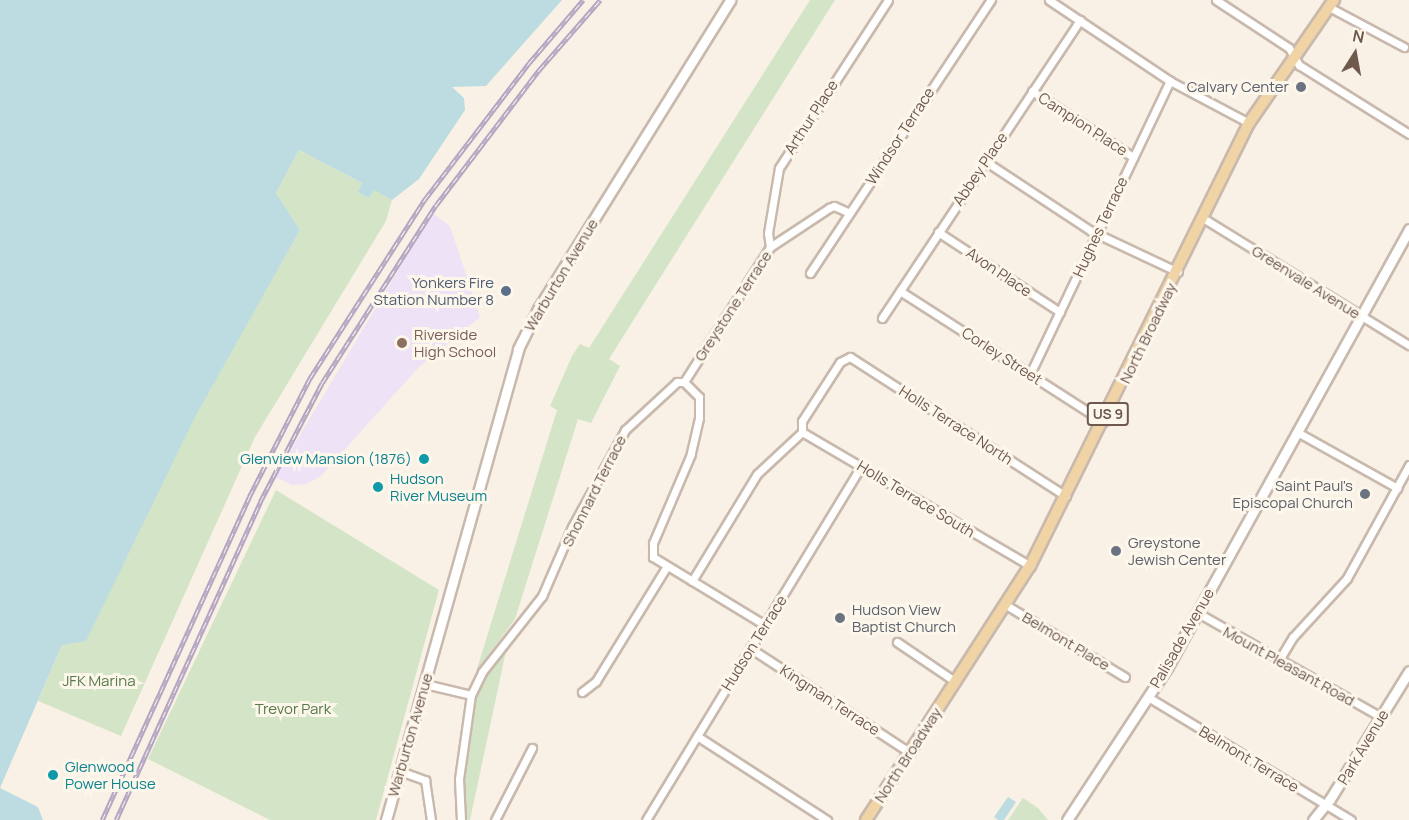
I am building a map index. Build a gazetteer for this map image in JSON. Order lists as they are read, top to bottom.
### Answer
{
  "streets": {
    "main road": ["North Broadway", "US 9"],
    "street": [
      "Arthur Place",
      "Campion Place",
      "Windsor Terrace",
      "Abbey Place",
      "Hughes Terrace",
      "Avon Place",
      "Warburton Avenue",
      "Greenvale Avenue",
      "Greystone Terrace",
      "Corley Street",
      "Holls Terrace North",
      "Shonnard Terrace",
      "Holls Terrace South",
      "Palisade Avenue",
      "Belmont Place",
      "Hudson Terrace",
      "Mount Pleasant Road",
      "Kingman Terrace",
      "Park Avenue",
      "Belmont Terrace"
    ]
  },
  "crossings": [
    ["Arthur Place", "Greystone Terrace"],
    ["Campion Place", "Abbey Place"],
    ["Campion Place", "Hughes Terrace"],
    ["Windsor Terrace", "Greystone Terrace"],
    ["Abbey Place", "Avon Place"],
    ["Abbey Place", "Corley Street"],
    ["Hughes Terrace", "Avon Place"],
    ["Hughes Terrace", "Corley Street"],
    ["Greenvale Avenue", "North Broadway"],
    ["Greenvale Avenue", "Palisade Avenue"],
    ["Greystone Terrace", "Shonnard Terrace"],
    ["North Broadway", "Corley Street"],
    ["North Broadway", "Holls Terrace North"],
    ["North Broadway", "Holls Terrace South"],
    ["North Broadway", "Belmont Place"],
    ["North Broadway", "Kingman Terrace"],
    ["Holls Terrace North", "Holls Terrace South"],
    ["Holls Terrace South", "Hudson Terrace"],
    ["Palisade Avenue", "Mount Pleasant Road"],
    ["Palisade Avenue", "Belmont Terrace"],
    ["Hudson Terrace", "Kingman Terrace"],
    ["Mount Pleasant Road", "Park Avenue"],
    ["Park Avenue", "Belmont Terrace"]
  ],
  "parks": ["JFK Marina", "Trevor Park"],
  "places": [
    "Calvary Center",
    "Yonkers Fire Station Number 8",
    "Riverside High School",
    "Glenview Mansion (1876)",
    "Hudson River Museum",
    "Saint Paul's Episcopal Church",
    "Greystone Jewish Center",
    "Hudson View Baptist Church",
    "Glenwood Power House"
  ],
  "north": "top"
}
